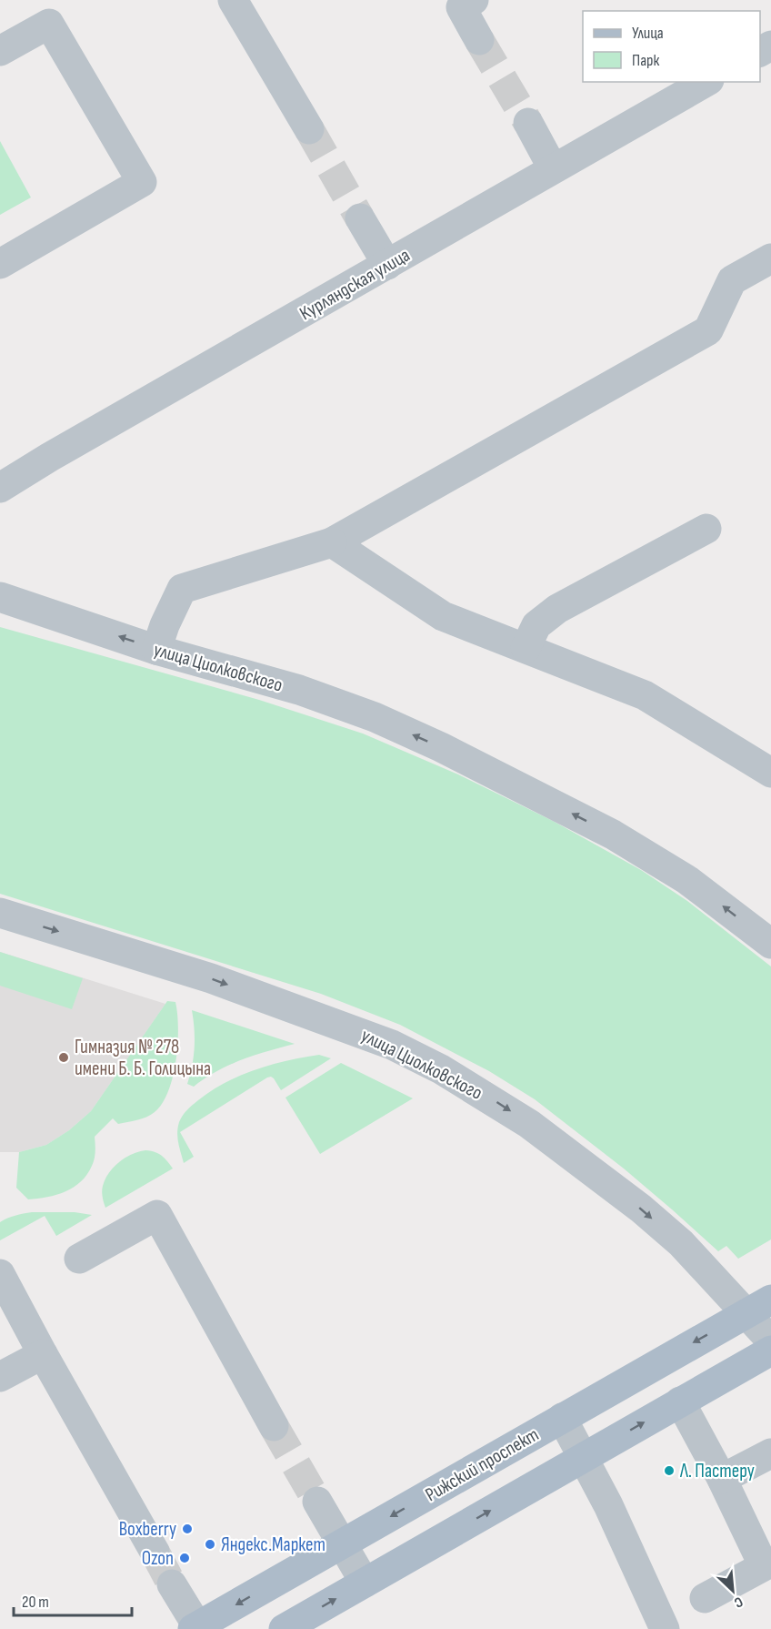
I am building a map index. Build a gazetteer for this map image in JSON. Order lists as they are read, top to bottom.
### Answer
{
  "streets": {
    "main road": ["Рижский проспект"],
    "street": ["Курляндская улица", "улица Циолковского"]
  },
  "crossings": [
    ["улица Циолковского", "Рижский проспект"]
  ],
  "places": [
    "Гимназия № 278 имени Б. Б. Голицына",
    "Л. Пастеру",
    "Boxberry",
    "Яндекс.Маркет",
    "Ozon"
  ],
  "legend": ["Улица", "Парк"],
  "scale_bar": "20 m",
  "north": "bottom right"
}
